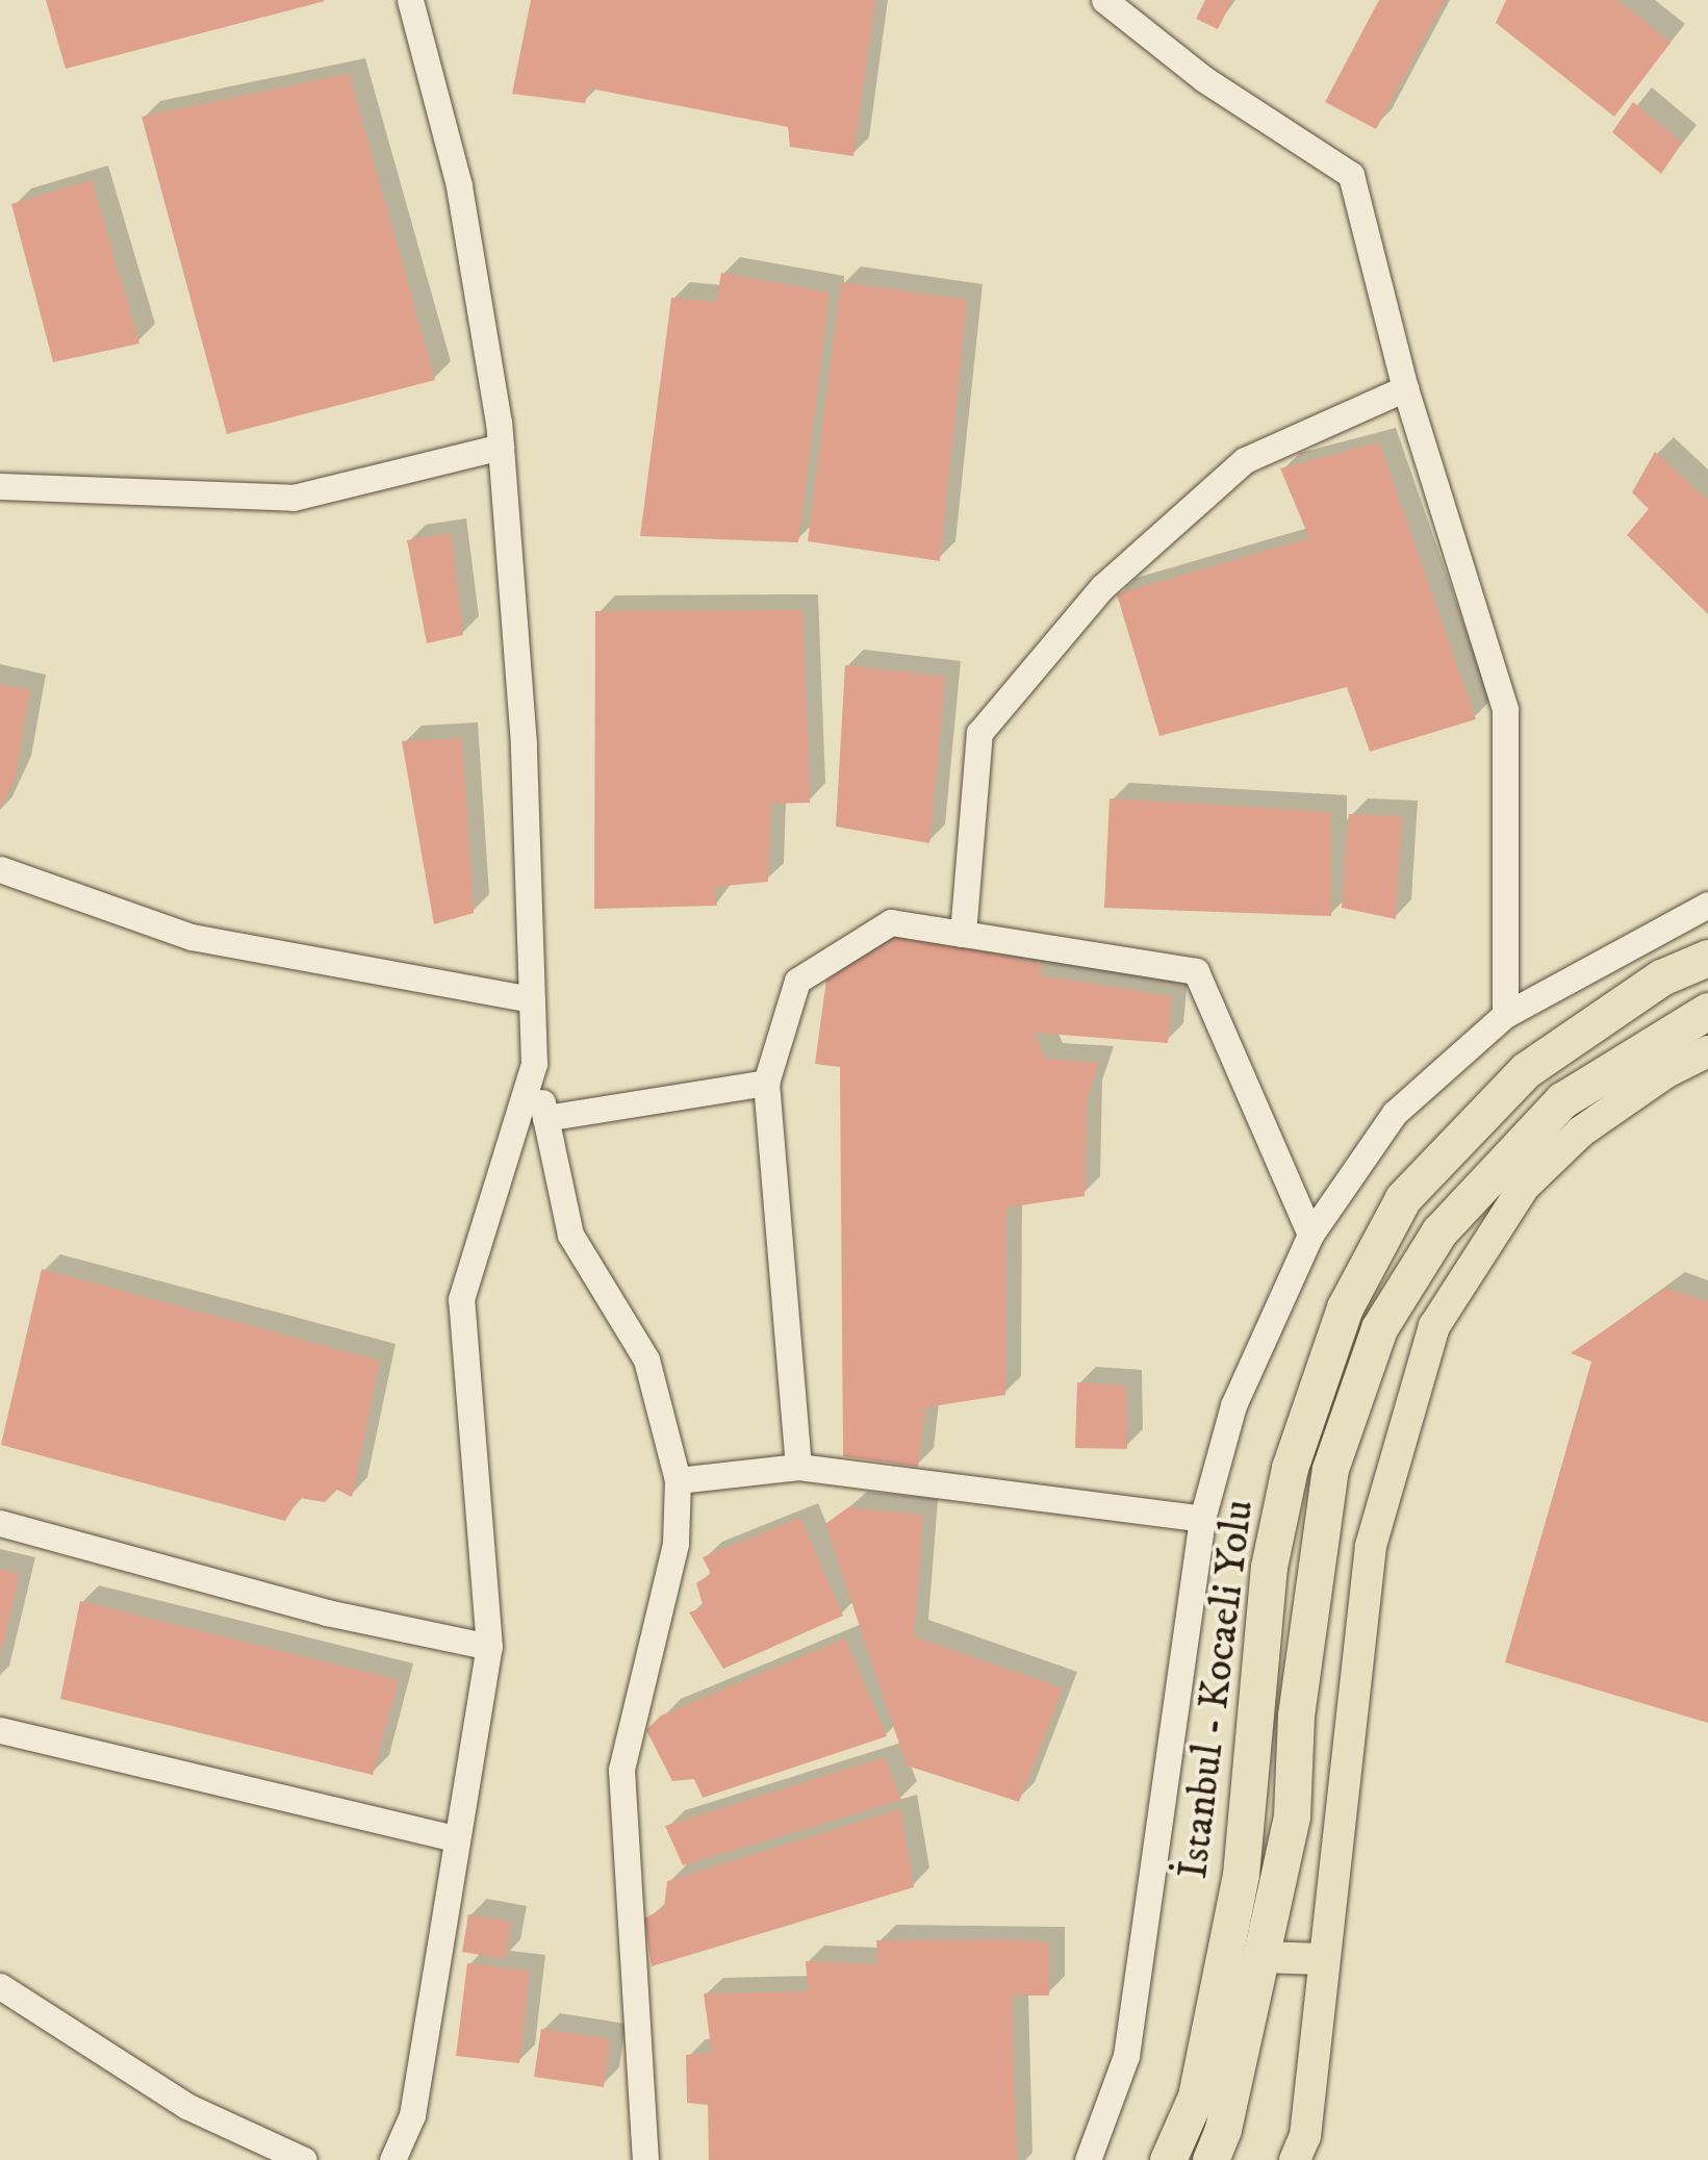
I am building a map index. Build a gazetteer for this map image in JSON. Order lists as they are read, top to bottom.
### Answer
{
  "streets": {
    "highway": ["İstanbul - Kocaeli Yolu"]
  }
}
